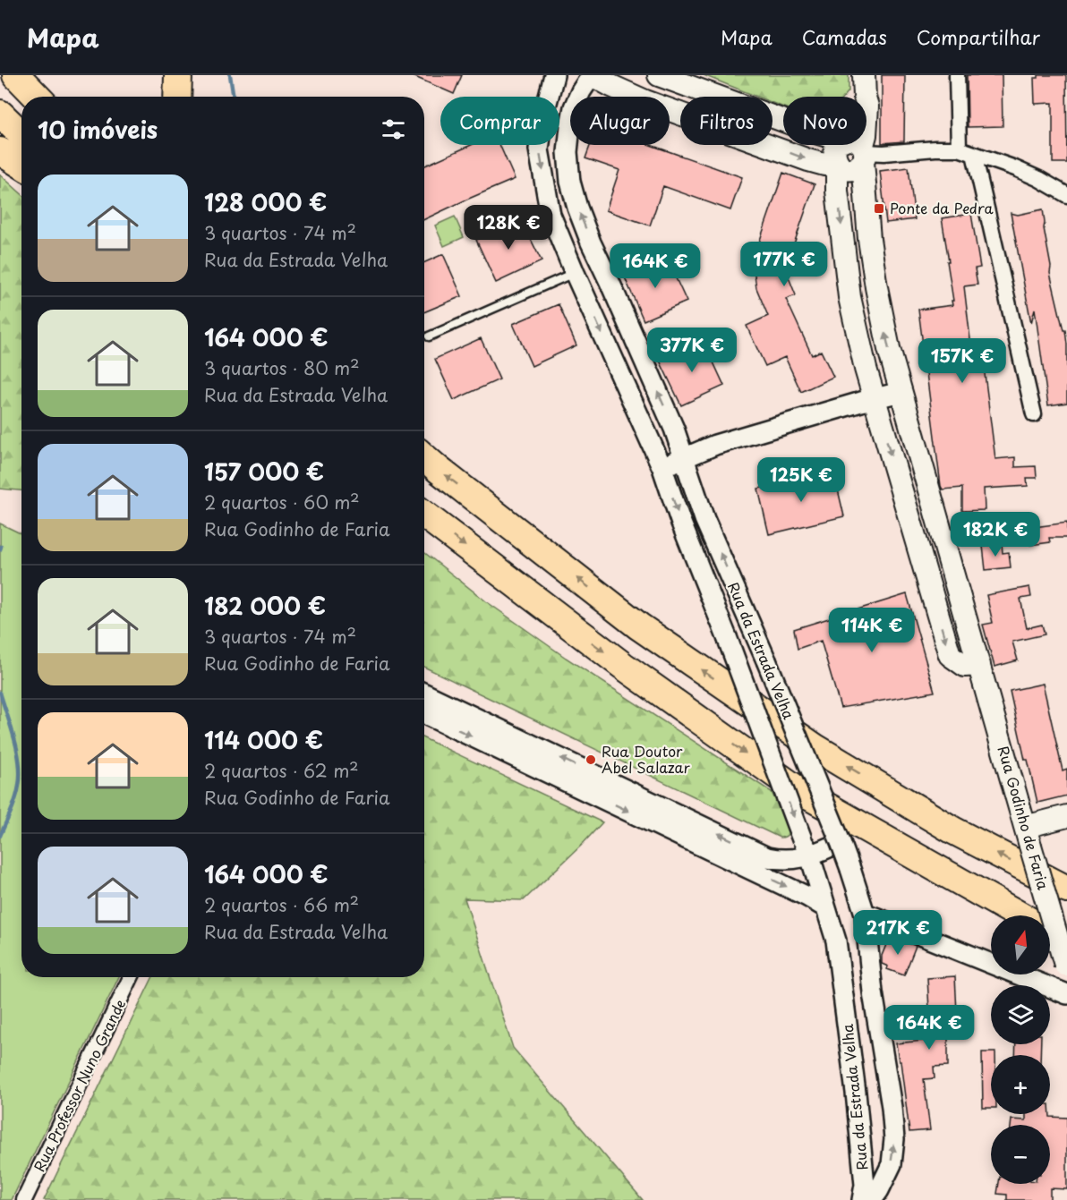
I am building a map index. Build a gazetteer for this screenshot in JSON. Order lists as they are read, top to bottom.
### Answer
{
  "streets": {
    "main road": ["Rua Godinho de Faria"],
    "street": ["Rua da Estrada Velha", "Rua Professor Nuno Grande"]
  },
  "places": {
    "transit": ["Ponte da Pedra"],
    "other": ["Rua Doutor Abel Salazar"]
  },
  "north": "top",
  "page": {
    "header": "Mapa",
    "nav": ["Mapa", "Camadas", "Compartilhar"],
    "chip": [
      "Comprar",
      "Alugar",
      "Filtros",
      "Novo"
    ],
    "heading": "10 imóveis",
    "list": [
      {
        "name": "128 000 €",
        "note": "3 quartos · 74 m² · Rua da Estrada Velha"
      },
      {
        "name": "164 000 €",
        "note": "3 quartos · 80 m² · Rua da Estrada Velha"
      },
      {
        "name": "157 000 €",
        "note": "2 quartos · 60 m² · Rua Godinho de Faria"
      },
      {
        "name": "182 000 €",
        "note": "3 quartos · 74 m² · Rua Godinho de Faria"
      },
      {
        "name": "114 000 €",
        "note": "2 quartos · 62 m² · Rua Godinho de Faria"
      },
      {
        "name": "164 000 €",
        "note": "2 quartos · 66 m² · Rua da Estrada Velha"
      }
    ],
    "price": [
      "128K €",
      "177K €",
      "164K €",
      "377K €",
      "157K €",
      "125K €",
      "182K €",
      "114K €",
      "217K €",
      "164K €"
    ],
    "map_buttons": ["+", "−"]
  }
}
